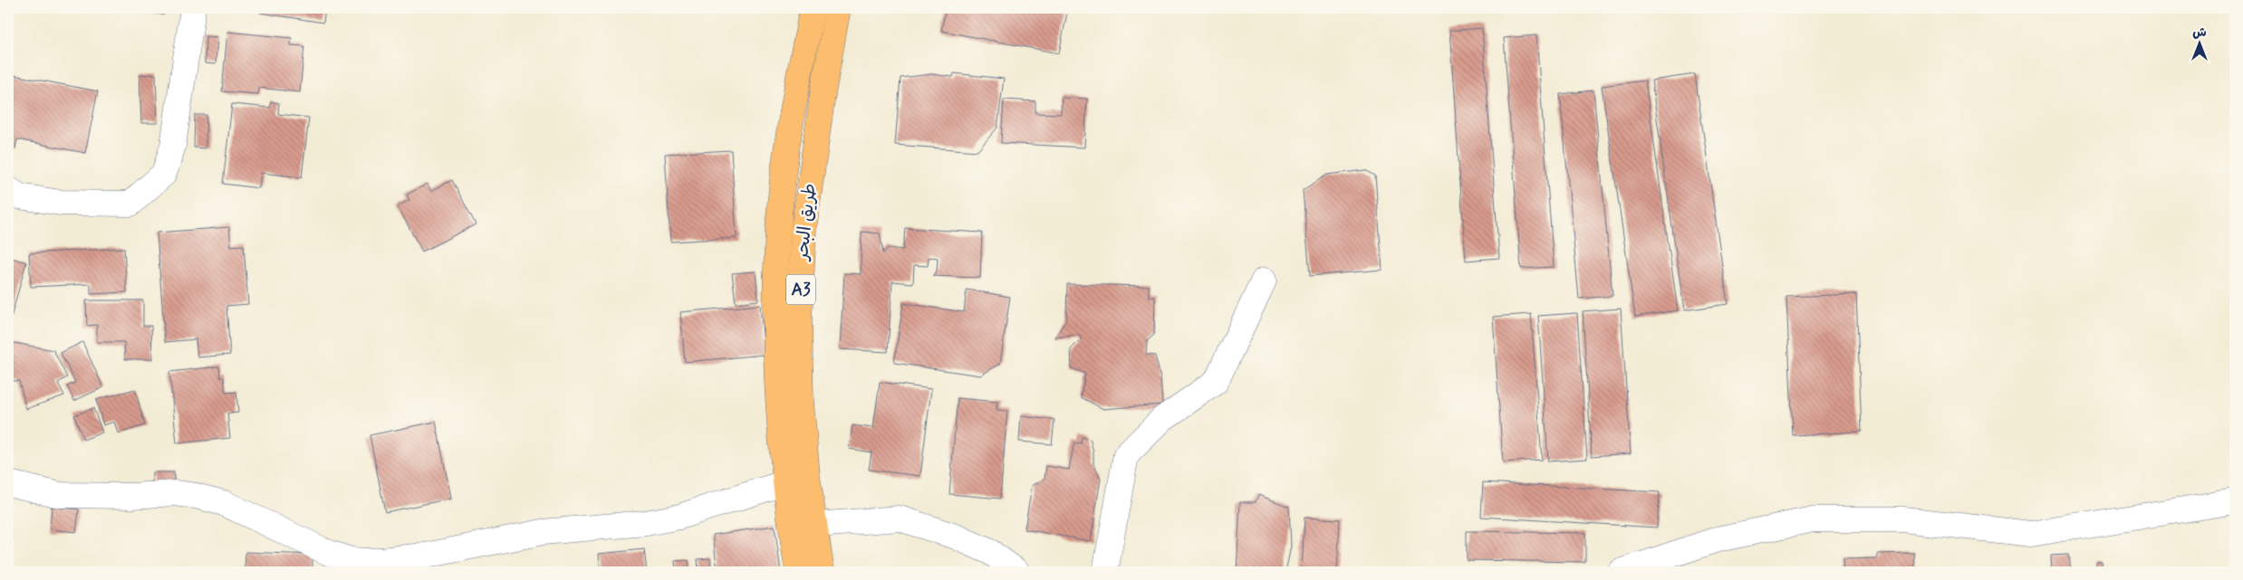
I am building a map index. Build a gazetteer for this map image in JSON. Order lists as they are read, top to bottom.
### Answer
{
  "streets": {
    "highway": ["طريق البحر", "A3"]
  },
  "north": "top"
}
